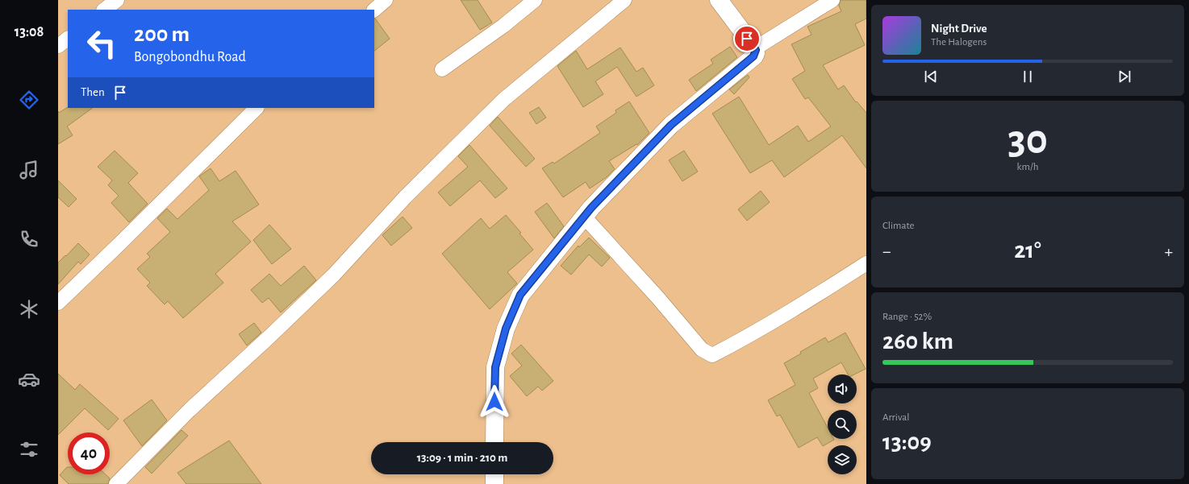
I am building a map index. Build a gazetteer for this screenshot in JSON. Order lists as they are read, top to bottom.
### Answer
{
  "page": {
    "tabs": "13:08",
    "turn": ["200 m", "Bongobondhu Road"],
    "song": ["Night Drive", "The Halogens"],
    "then": "Then",
    "tile": [
      ["30", "km/h"],
      "Climate",
      ["Range · 52%", "260 km"],
      ["Arrival", "13:09"]
    ],
    "heat": ["−", "21°", "+"],
    "limit": "40",
    "trip": "13:09 · 1 min · 210 m"
  }
}
